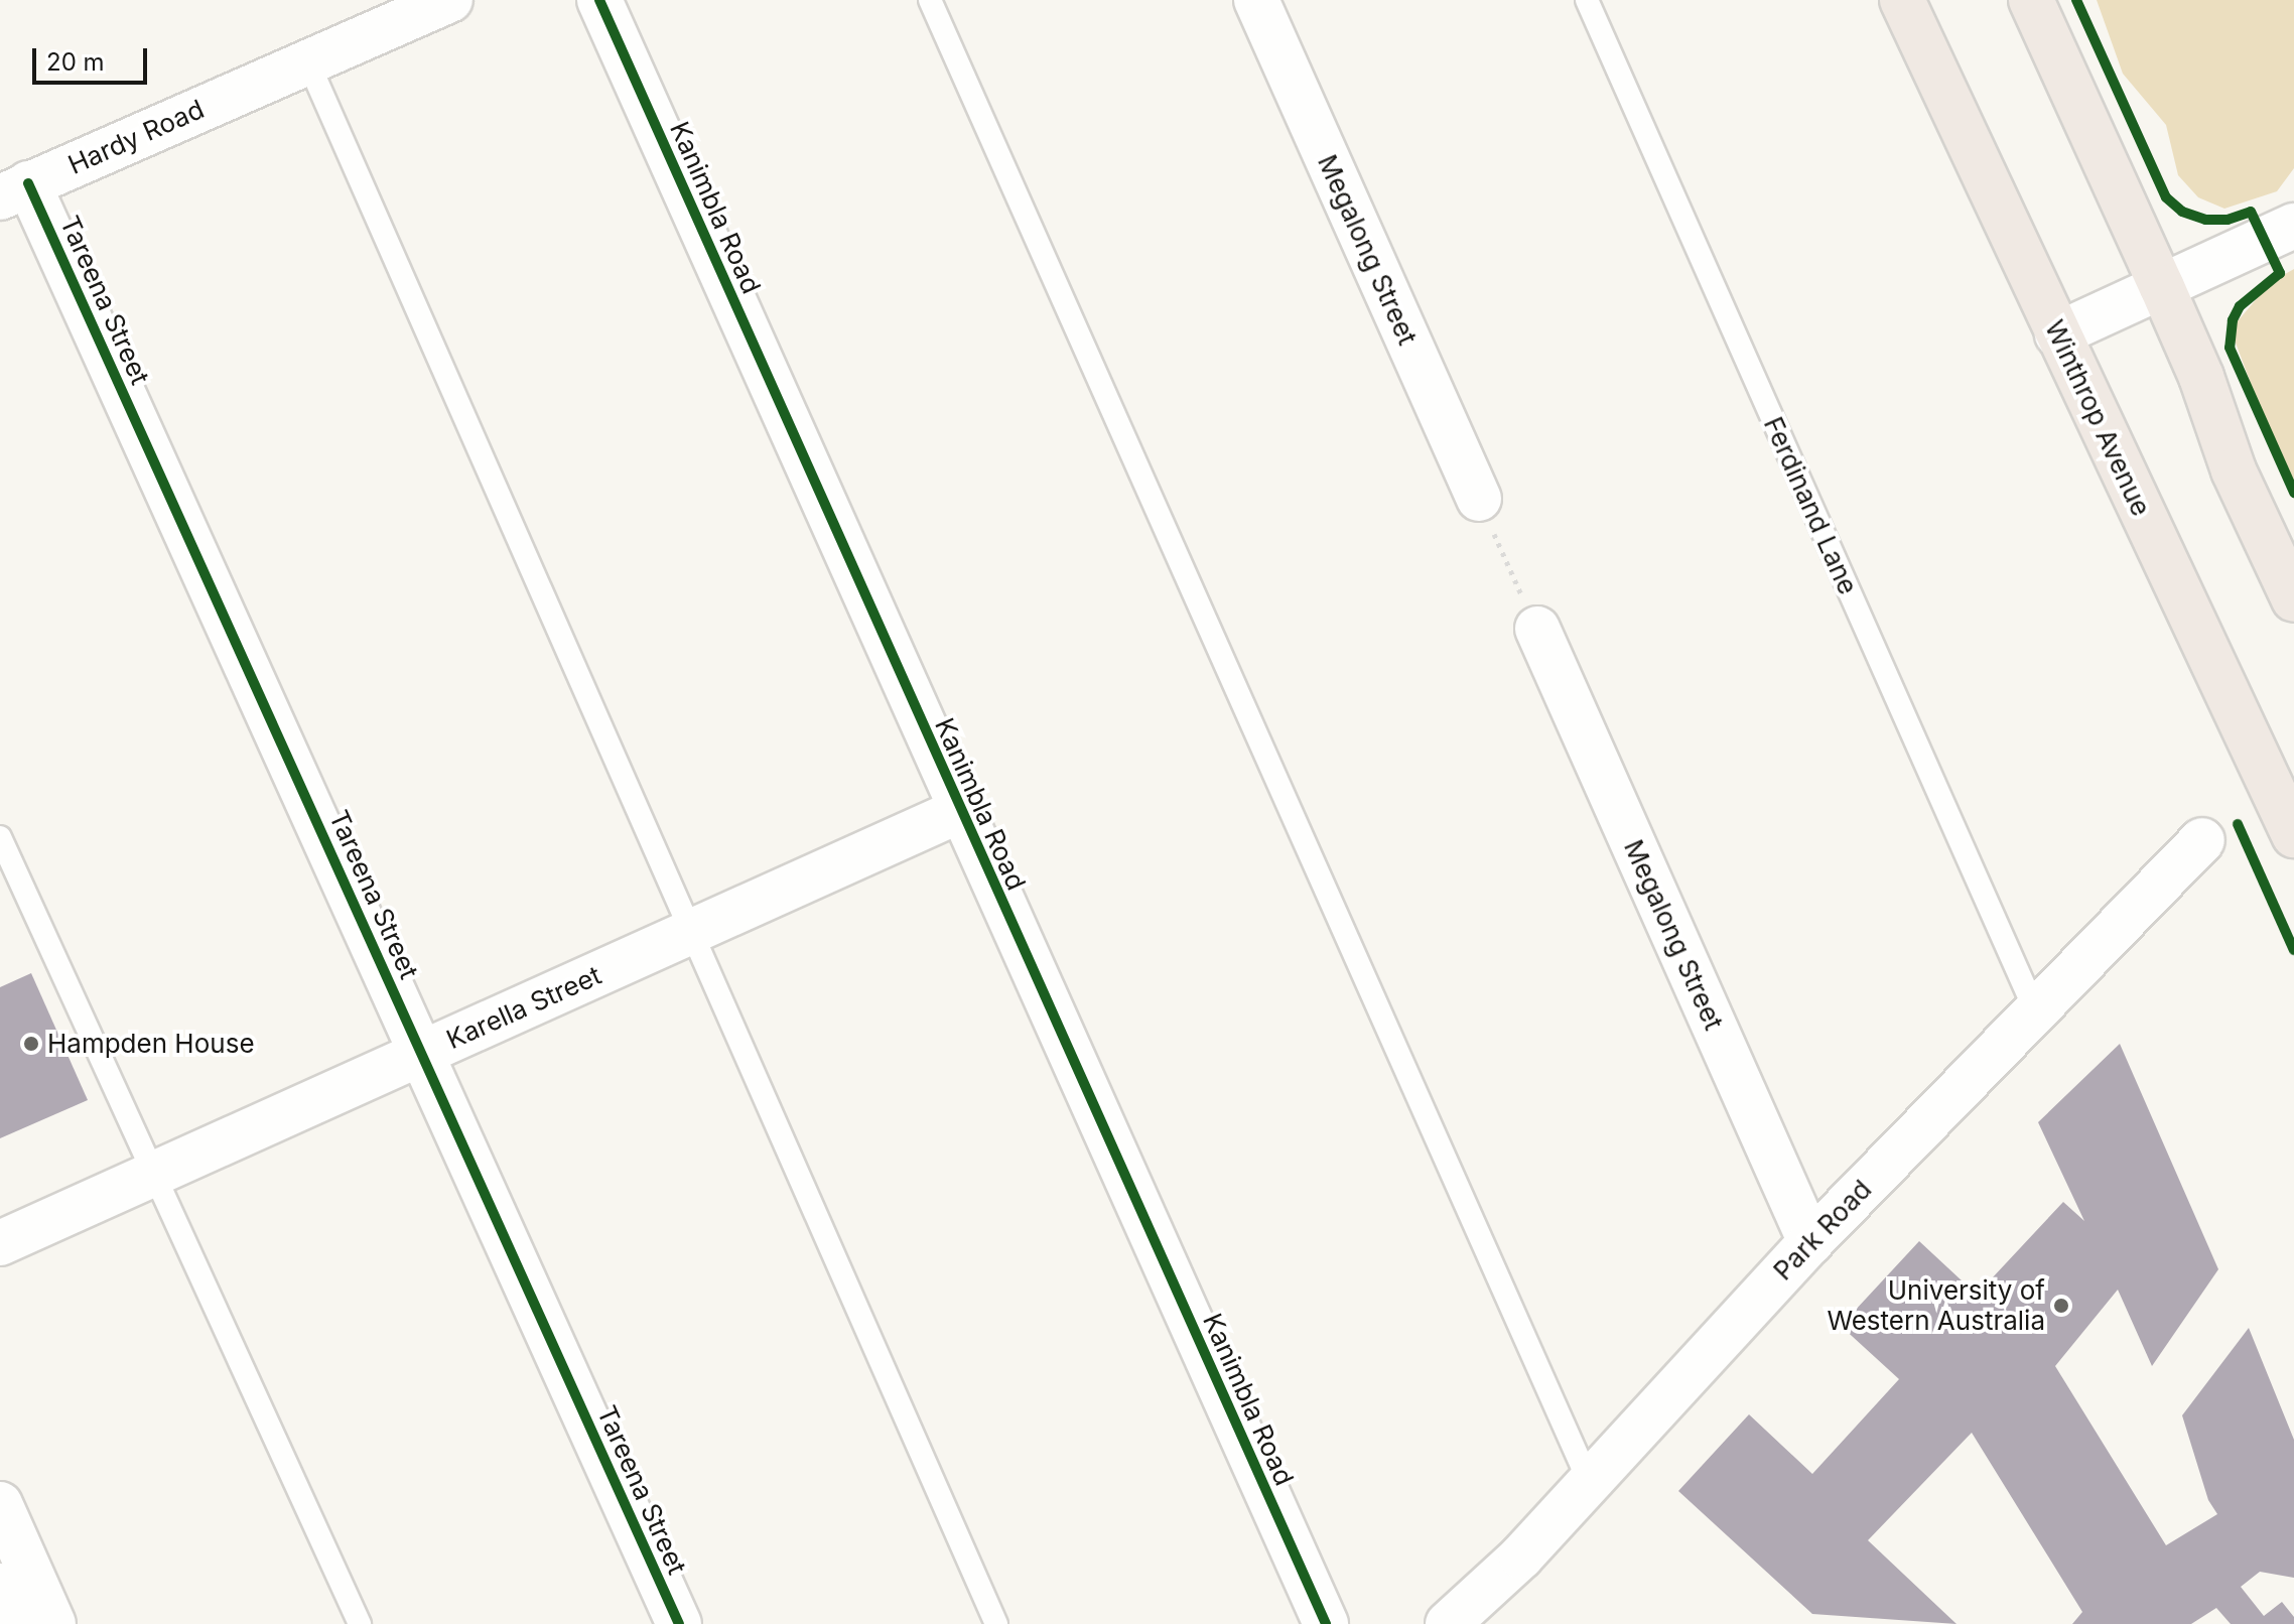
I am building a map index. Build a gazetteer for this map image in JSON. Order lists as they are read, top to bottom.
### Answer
{
  "streets": {
    "main road": ["Winthrop Avenue"],
    "street": [
      "Hardy Road",
      "Kanimbla Road",
      "Megalong Street",
      "Tareena Street",
      "Karella Street",
      "Park Road"
    ],
    "lane": ["Ferdinand Lane"]
  },
  "crossings": [
    ["Hardy Road", "Tareena Street"],
    ["Kanimbla Road", "Karella Street"],
    ["Megalong Street", "Park Road"],
    ["Tareena Street", "Karella Street"],
    ["Ferdinand Lane", "Park Road"]
  ],
  "places": ["Hampden House", "University of Western Australia"],
  "scale_bar": "20 m"
}
